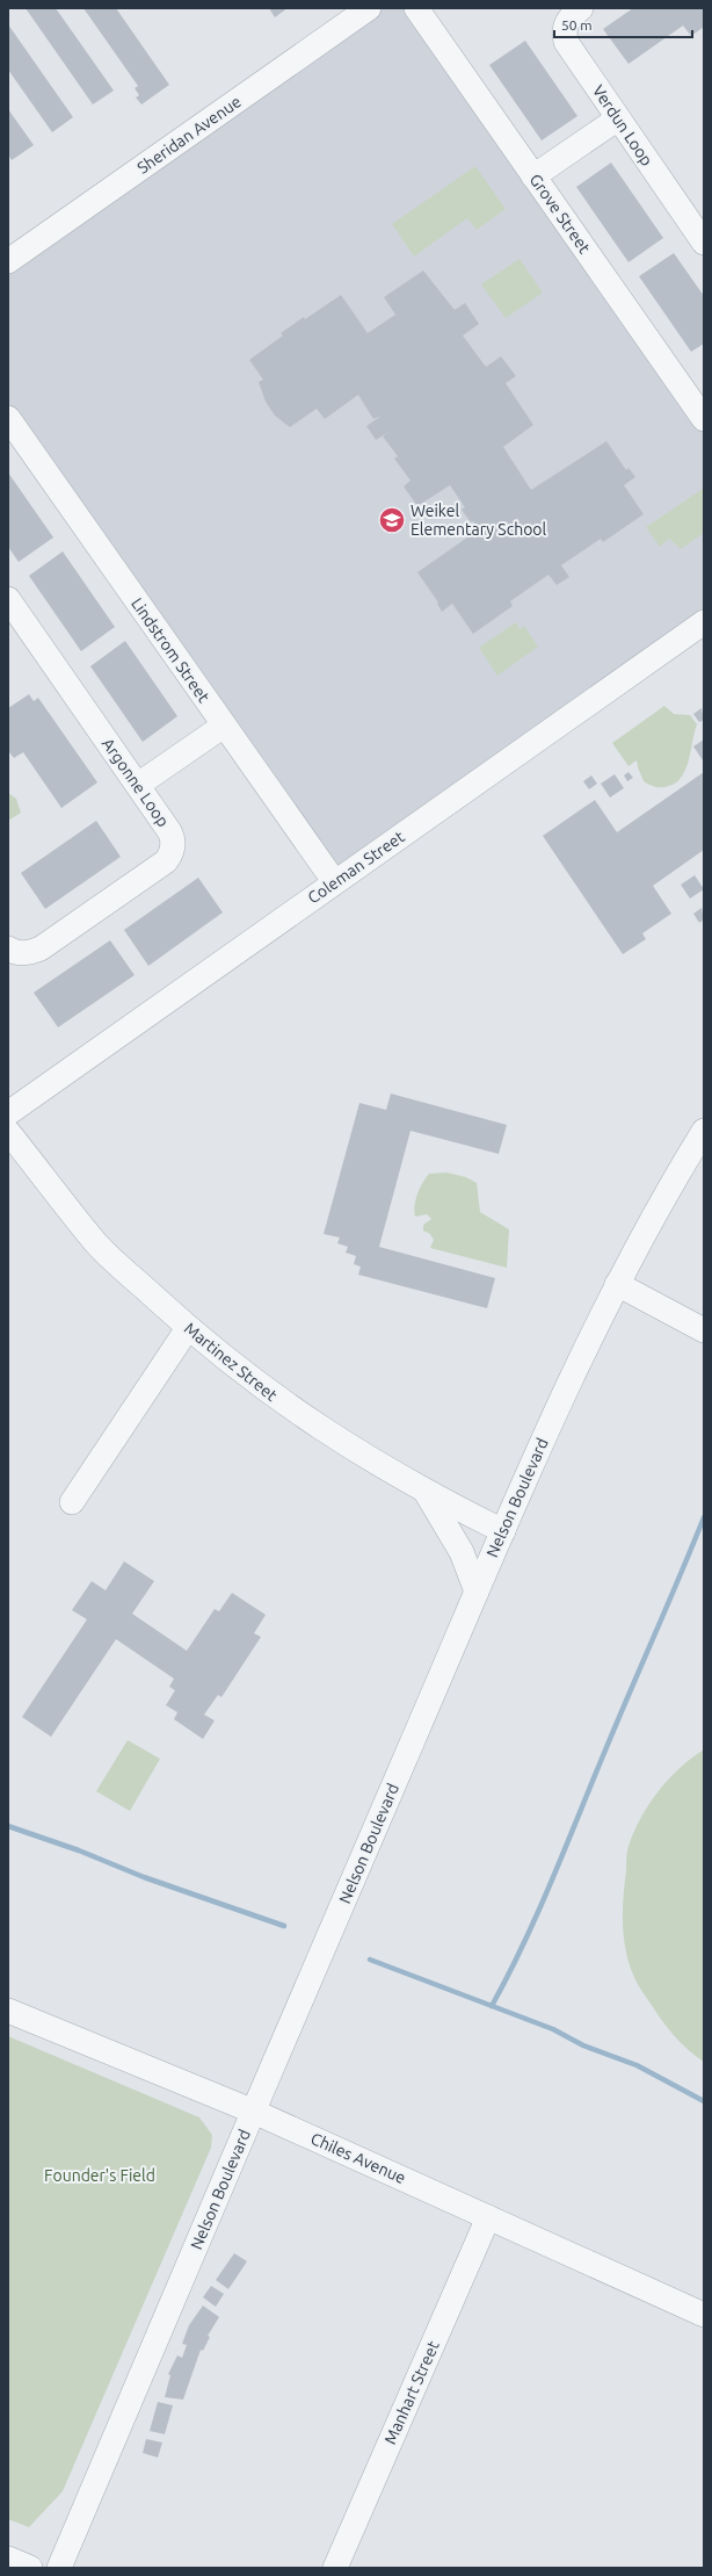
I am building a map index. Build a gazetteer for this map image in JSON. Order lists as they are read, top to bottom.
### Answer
{
  "streets": {
    "street": [
      "Verdun Loop",
      "Sheridan Avenue",
      "Grove Street",
      "Lindstrom Street",
      "Argonne Loop",
      "Coleman Street",
      "Martinez Street",
      "Nelson Boulevard",
      "Chiles Avenue",
      "Manhart Street"
    ]
  },
  "crossings": [
    ["Lindstrom Street", "Coleman Street"],
    ["Martinez Street", "Nelson Boulevard"],
    ["Nelson Boulevard", "Chiles Avenue"],
    ["Chiles Avenue", "Manhart Street"]
  ],
  "parks": ["Founder's Field"],
  "places": {
    "school or university": ["Weikel Elementary School"]
  },
  "scale_bar": "50 m"
}
